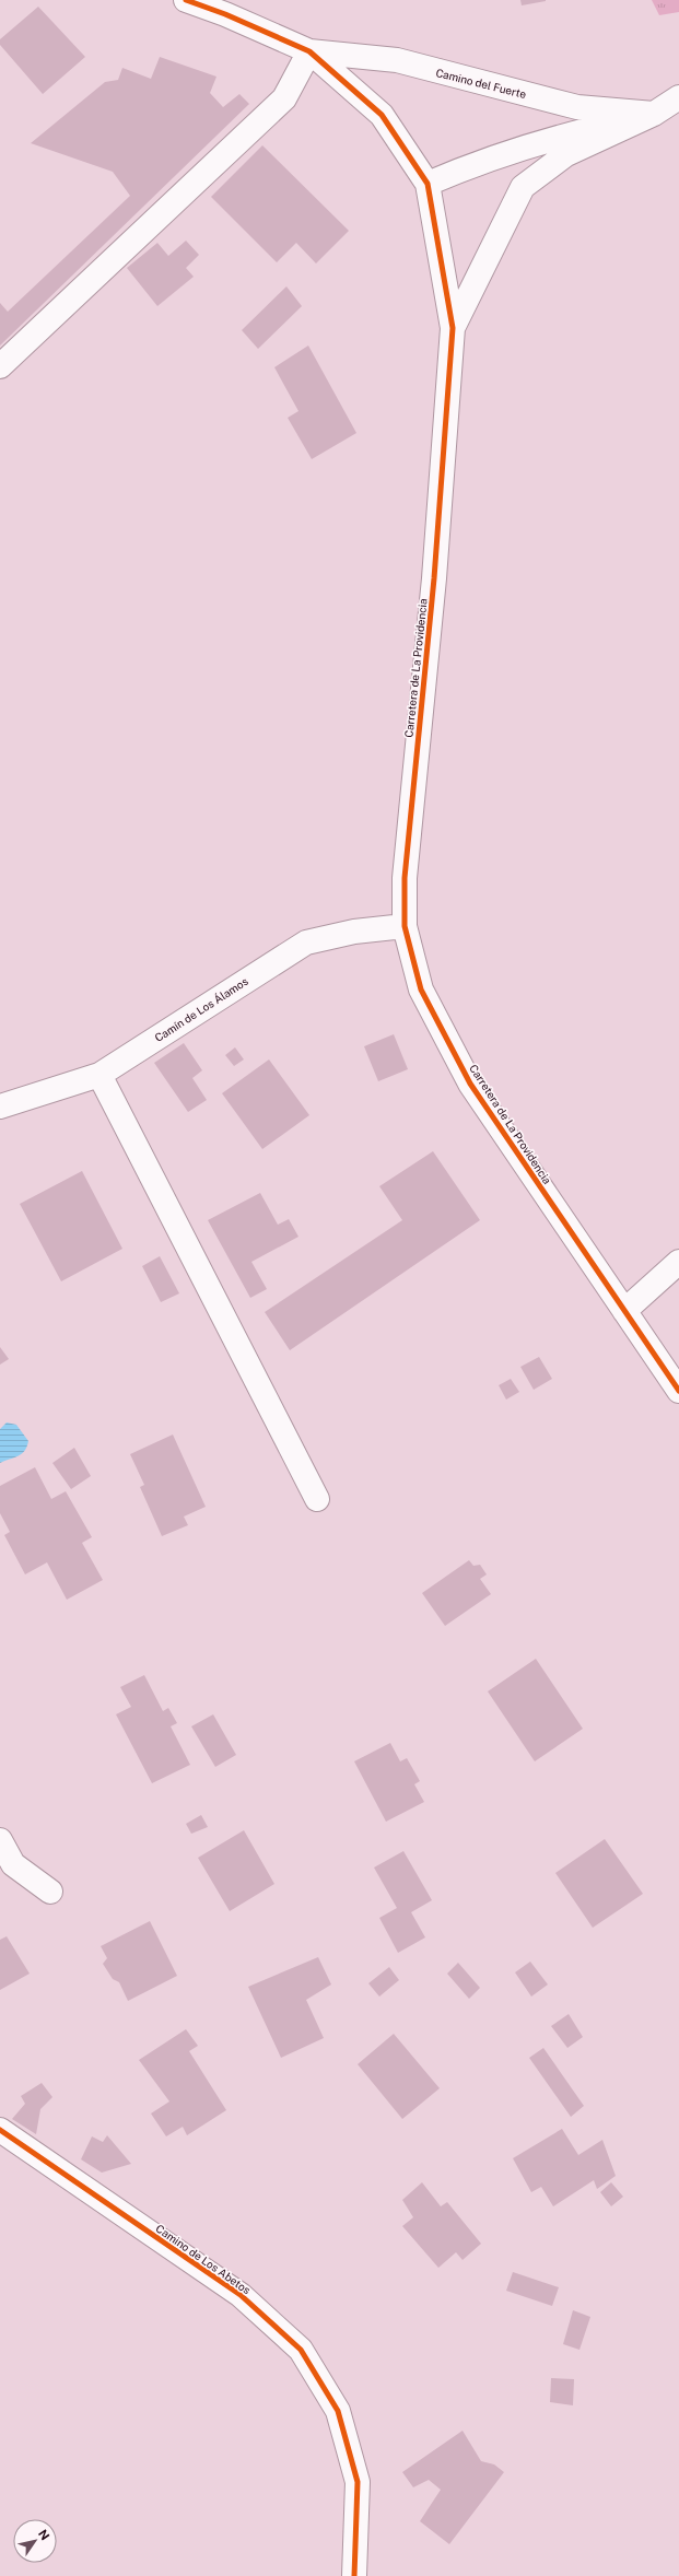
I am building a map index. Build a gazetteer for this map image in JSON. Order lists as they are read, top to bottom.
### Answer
{
  "streets": {
    "street": [
      "Camino del Fuerte",
      "Carretera de La Providencia",
      "Camín de Los Álamos",
      "Camino de Los Abetos"
    ]
  },
  "crossings": [
    ["Camino del Fuerte", "Carretera de La Providencia"],
    ["Carretera de La Providencia", "Camín de Los Álamos"]
  ],
  "north": "top right"
}
